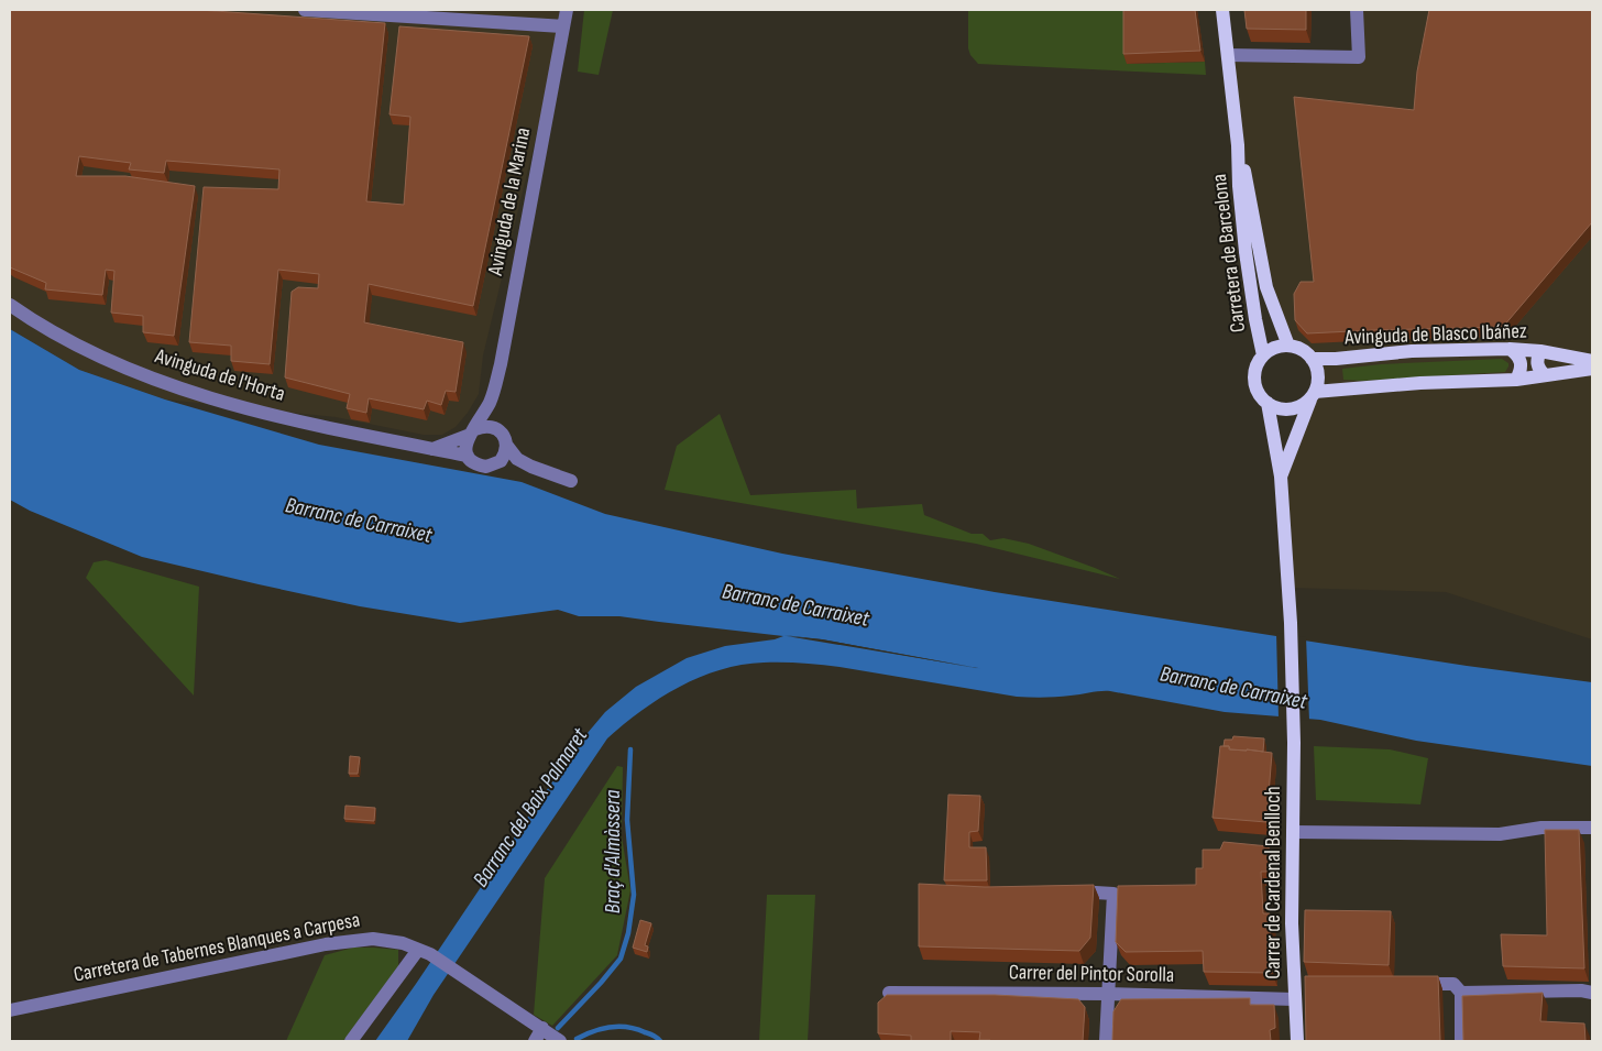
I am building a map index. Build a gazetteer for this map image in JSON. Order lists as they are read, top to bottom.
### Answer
{
  "streets": {
    "main road": ["Carretera de Barcelona", "Avinguda de Blasco Ibáñez", "Carrer de Cardenal Benlloch"],
    "street": [
      "Avinguda de la Marina",
      "Avinguda de l'Horta",
      "Carretera de Tabernes Blanques a Carpesa",
      "Carrer del Pintor Sorolla"
    ]
  },
  "crossings": [
    ["Avinguda de la Marina", "Avinguda de l'Horta"],
    ["Carretera de Barcelona", "Avinguda de Blasco Ibáñez"],
    ["Carrer de Cardenal Benlloch", "Carrer del Pintor Sorolla"]
  ],
  "water": ["Barranc de Carraixet", "Barranc del Baix Palmaret", "Braç d'Almàssera"]
}
